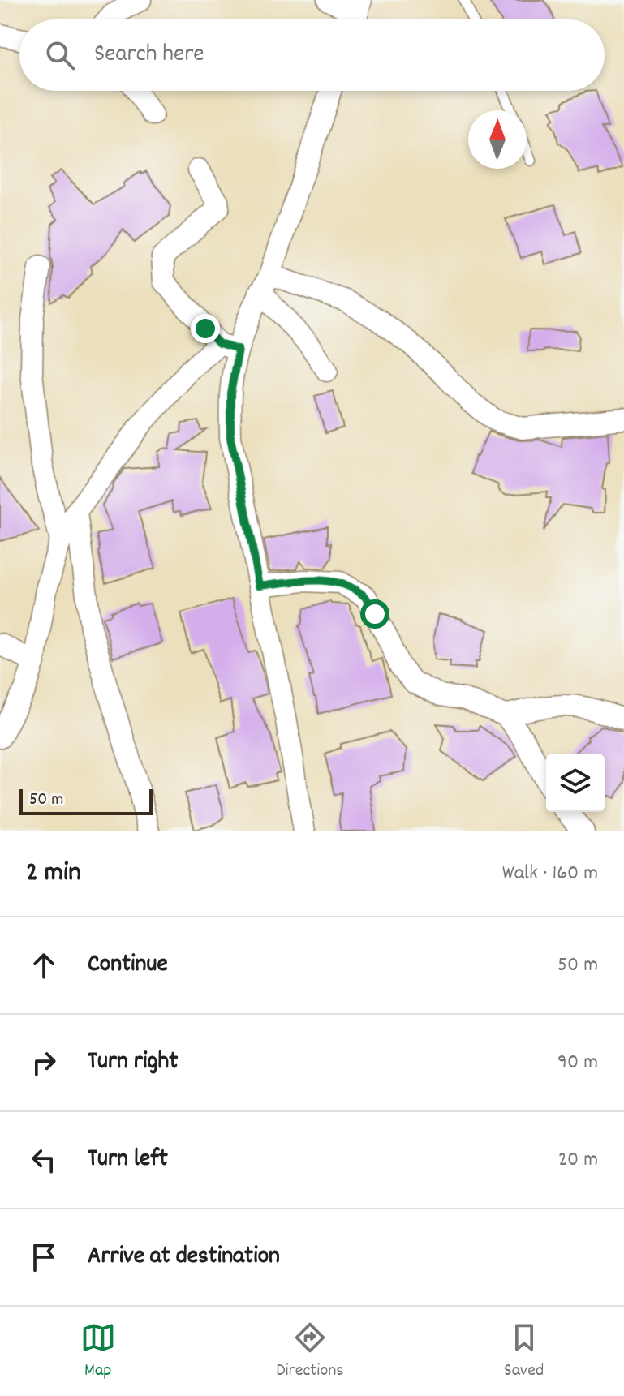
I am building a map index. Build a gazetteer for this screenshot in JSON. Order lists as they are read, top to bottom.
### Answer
{
  "scale_bar": "50 m",
  "north": "top",
  "page": {
    "search": "Search here",
    "scale": "50 m",
    "heading": ["2 min", "Walk · 160 m"],
    "list": [
      ["Continue", "50 m"],
      ["Turn right", "90 m"],
      ["Turn left", "20 m"],
      "Arrive at destination"
    ],
    "nav": ["Map", "Directions", "Saved"]
  }
}
